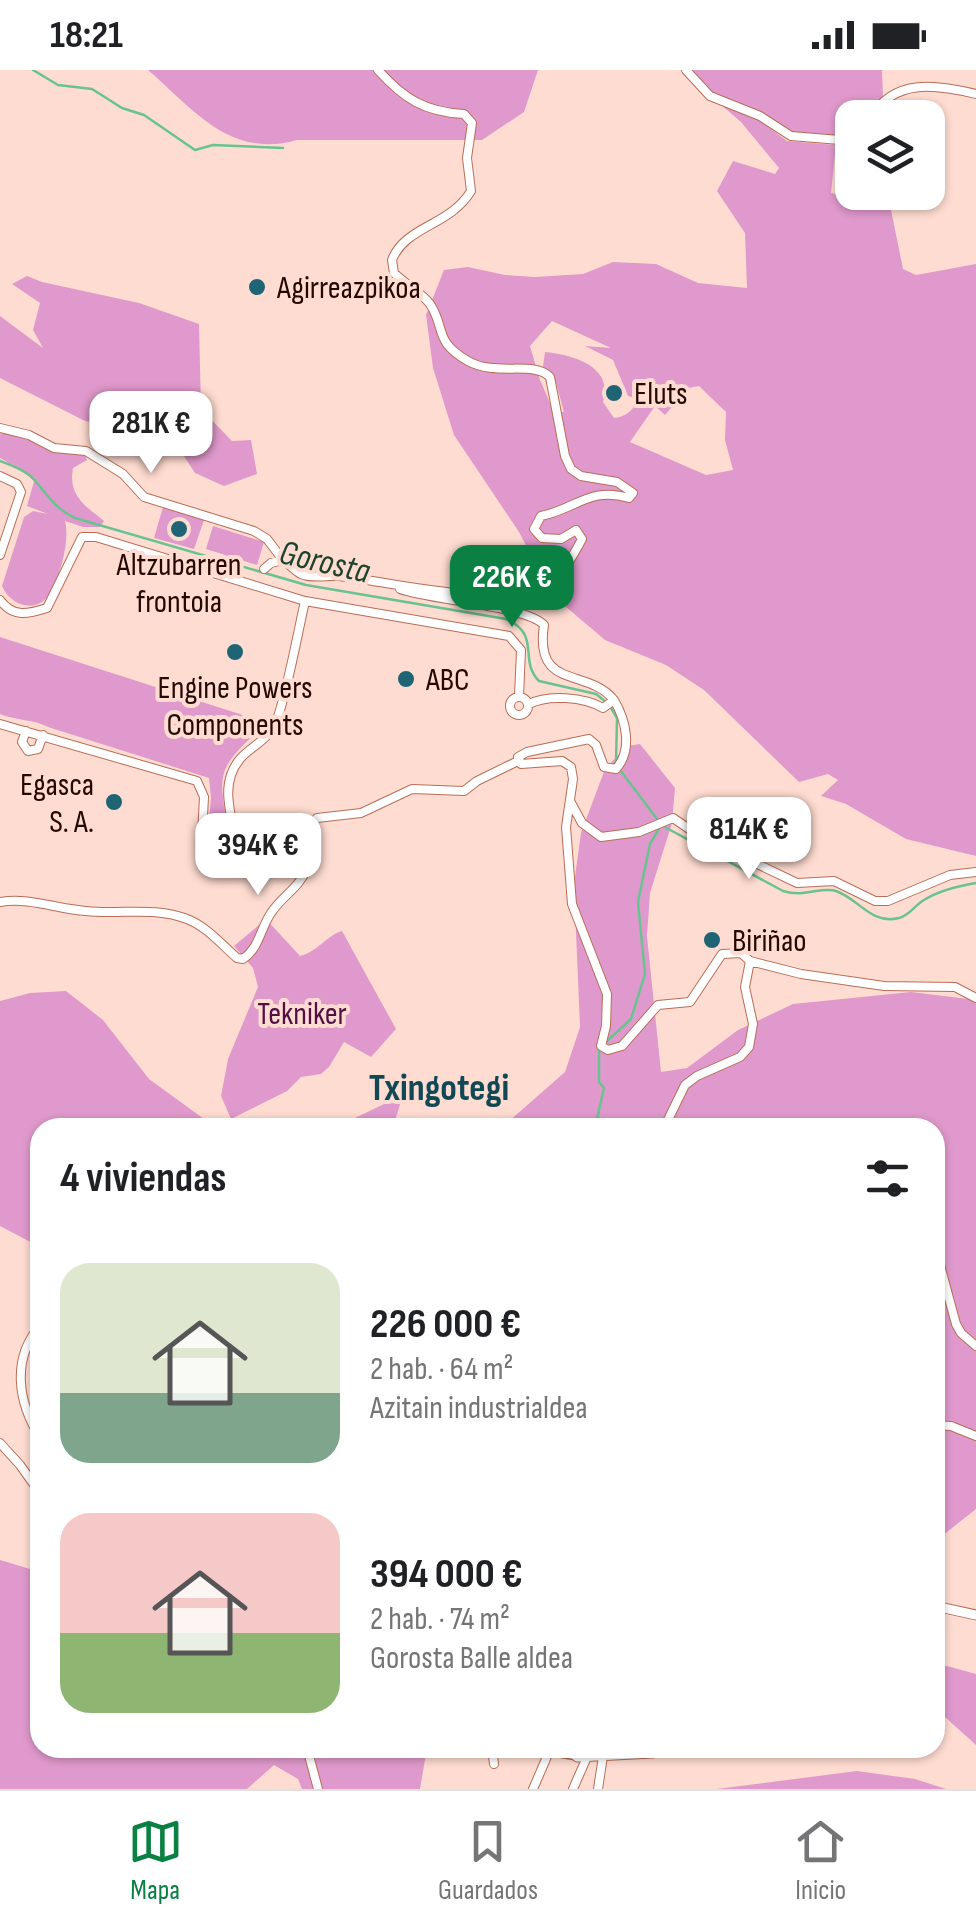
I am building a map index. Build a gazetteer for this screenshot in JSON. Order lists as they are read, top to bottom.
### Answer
{
  "districts": ["Txingotegi"],
  "water": ["Gorosta"],
  "parks": ["Tekniker"],
  "places": [
    "Agirreazpikoa",
    "Eluts",
    "Altzubarren frontoia",
    "Engine Powers Components",
    "ABC",
    "Egasca S. A.",
    "Biriñao"
  ],
  "page": {
    "status": "18:21",
    "price": [
      "281K €",
      "226K €",
      "814K €",
      "394K €"
    ],
    "heading": "4 viviendas",
    "list": [
      {
        "name": "226 000 €",
        "note": "2 hab. · 64 m² · Azitain industrialdea"
      },
      {
        "name": "394 000 €",
        "note": "2 hab. · 74 m² · Gorosta Balle aldea"
      }
    ],
    "tabs": ["Mapa", "Guardados", "Inicio"]
  }
}
